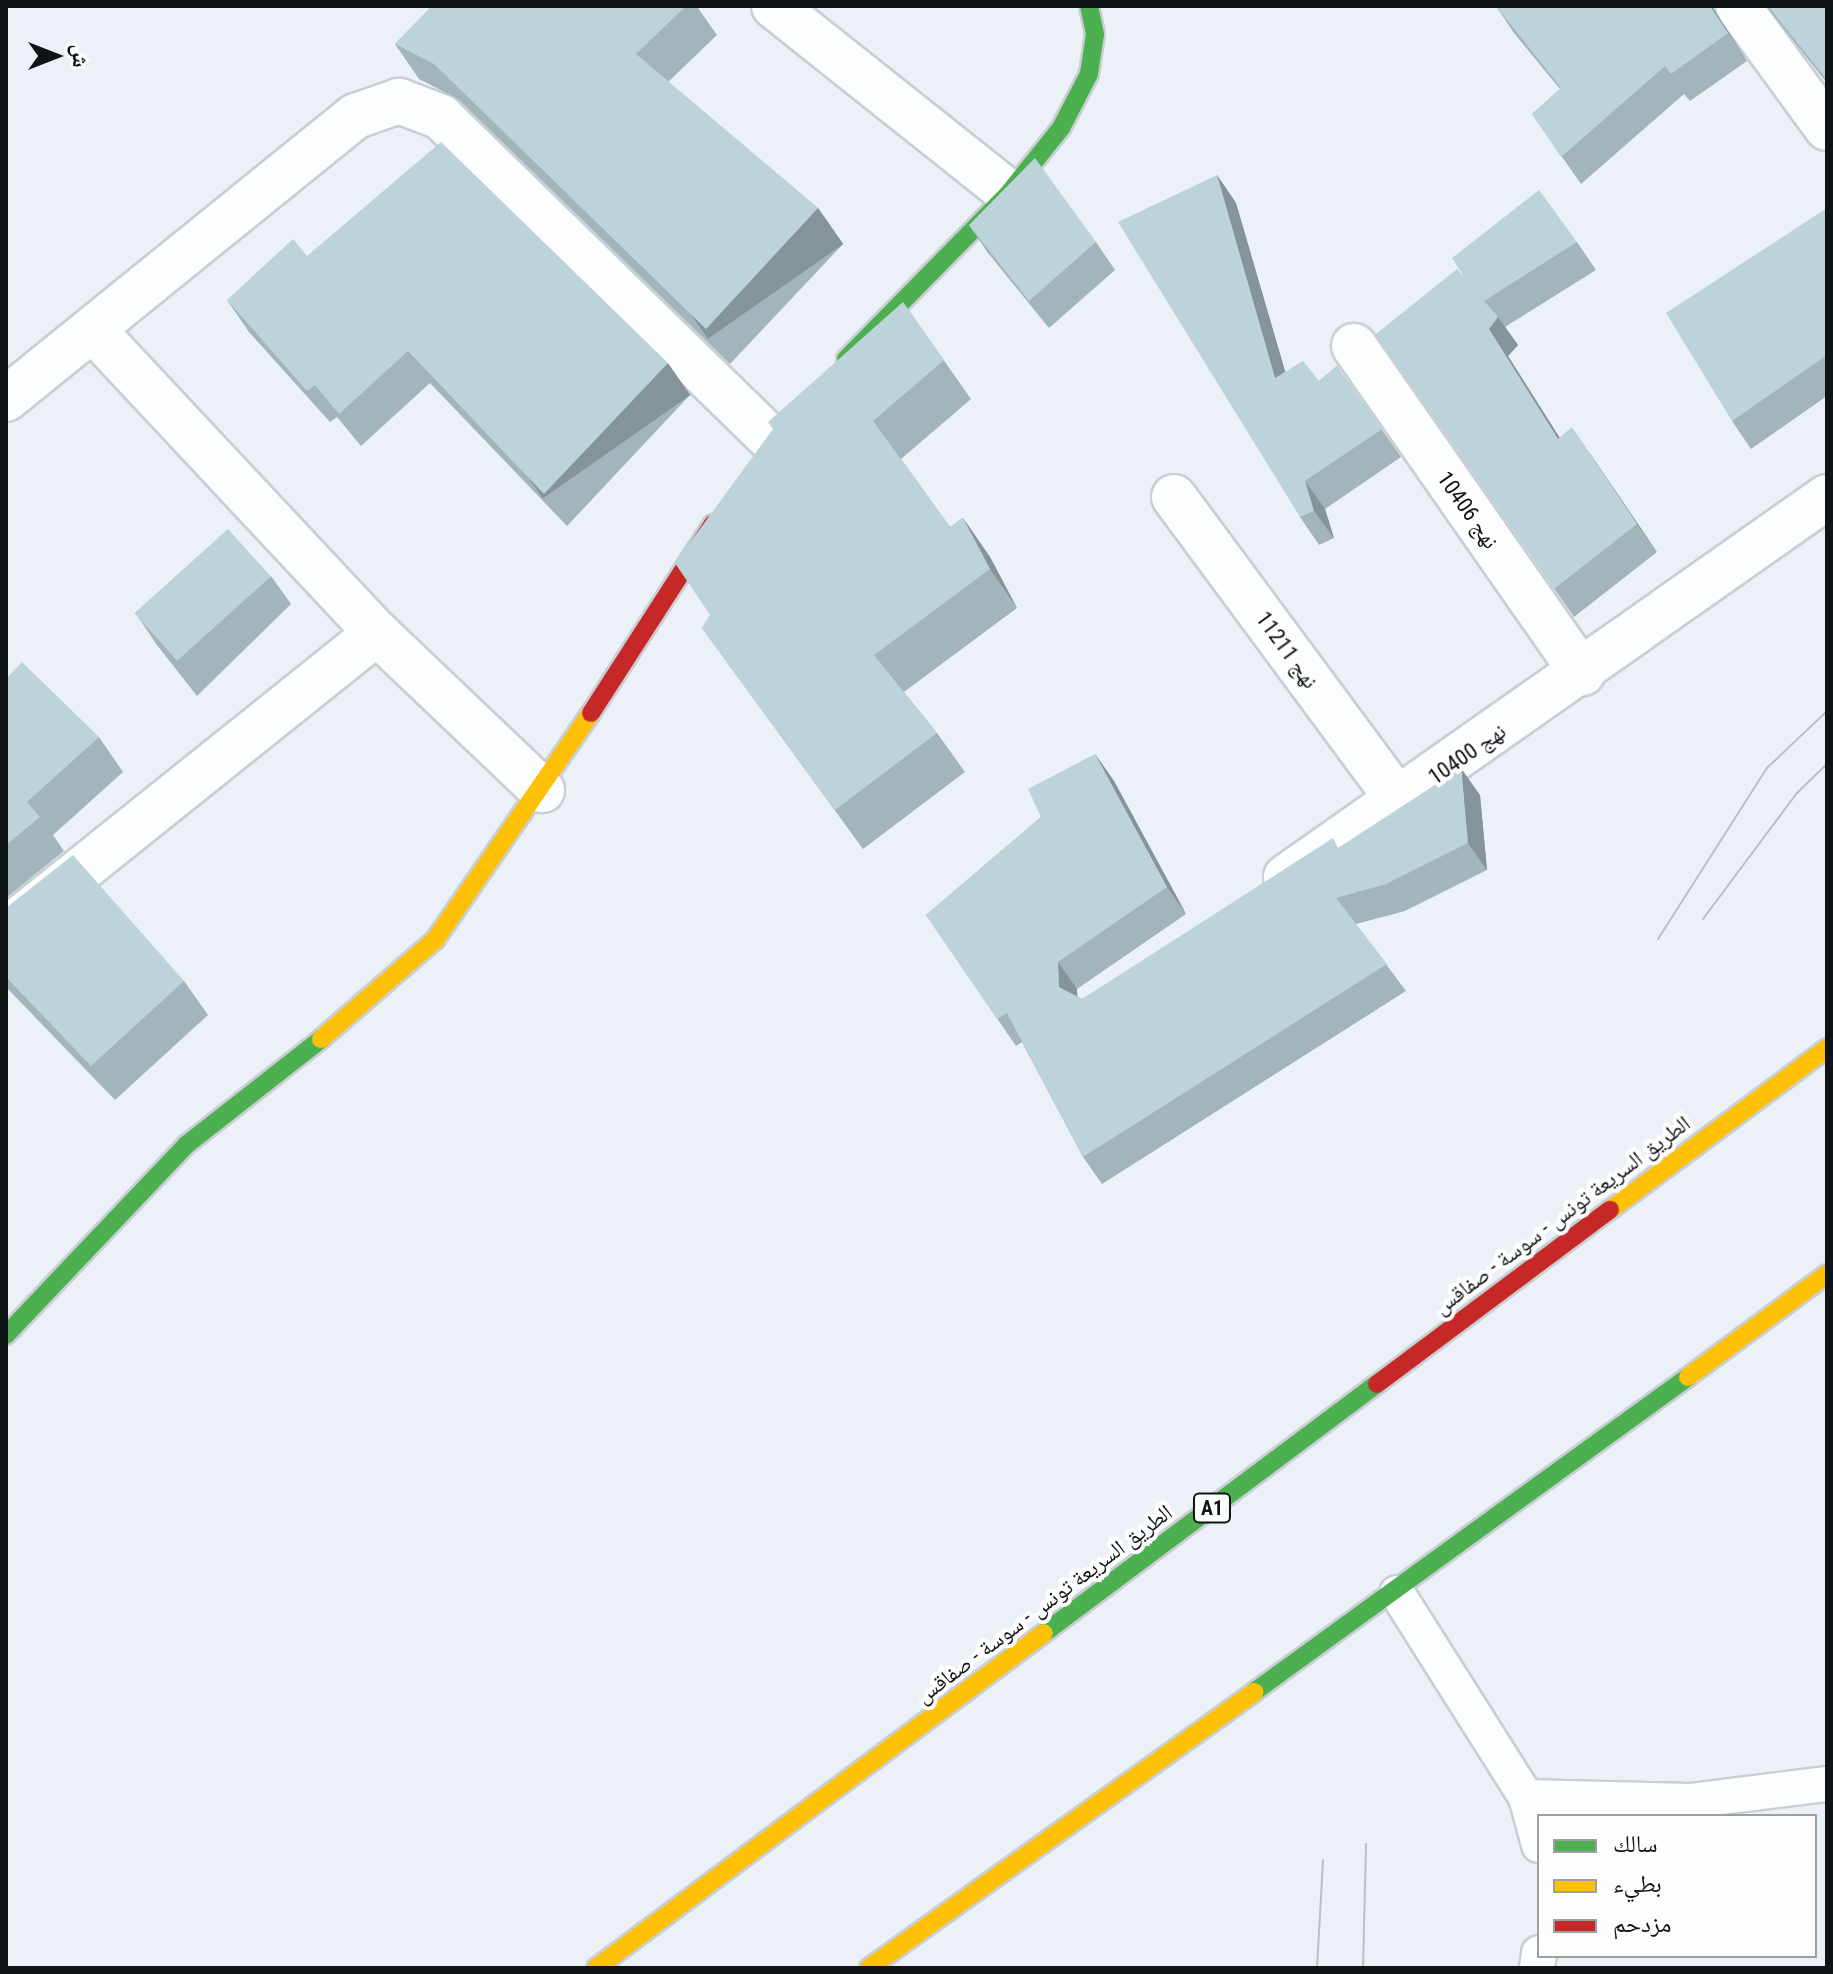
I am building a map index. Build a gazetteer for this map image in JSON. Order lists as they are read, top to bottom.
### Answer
{
  "streets": {
    "main road": ["الطريق السريعة تونس - سوسة - صفاقس", "A1"],
    "street": ["نهج 10406", "نهج 11211", "نهج 10400"]
  },
  "crossings": [
    ["نهج 10406", "نهج 10400"],
    ["نهج 11211", "نهج 10400"]
  ],
  "legend": ["سالك", "بطيء", "مزدحم"],
  "north": "right"
}
